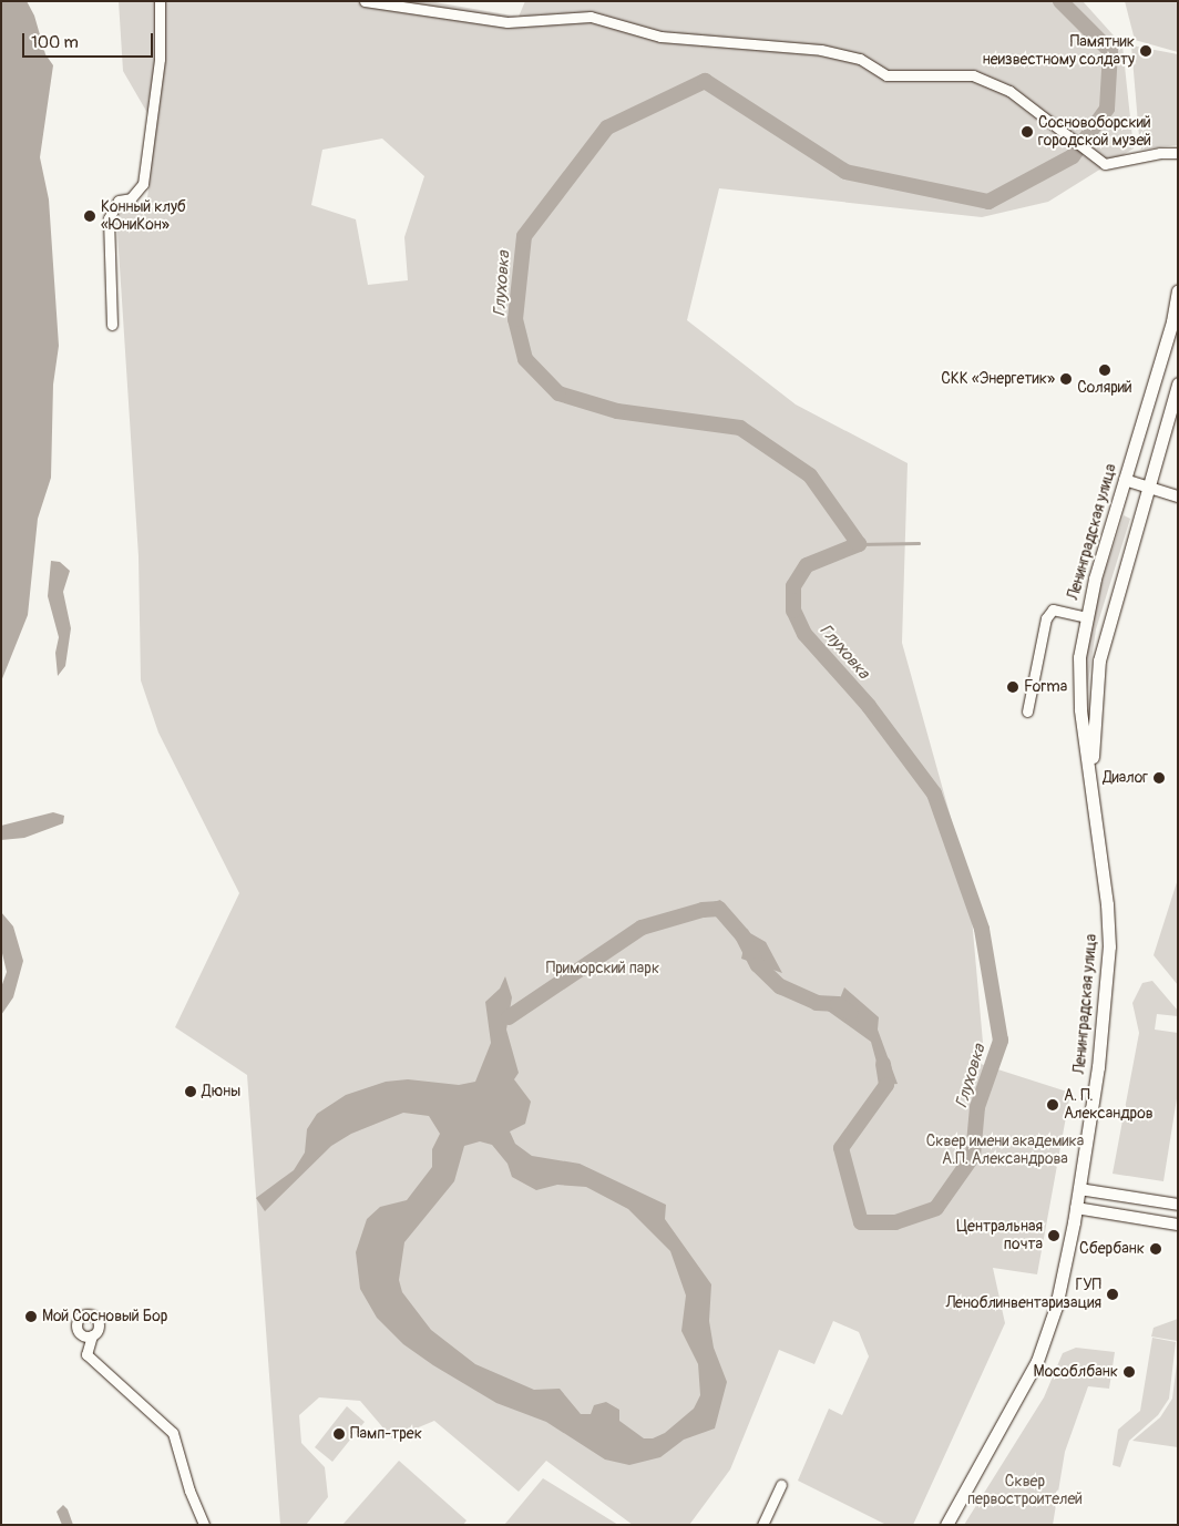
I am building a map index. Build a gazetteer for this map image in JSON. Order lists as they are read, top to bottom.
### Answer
{
  "streets": {
    "main road": ["Ленинградская улица"]
  },
  "water": ["Глуховка"],
  "parks": ["Приморский парк", "Сквер имени академика А.П. Александрова", "Сквер первостроителей"],
  "places": [
    "Памятник неизвестному солдату",
    "Сосновоборский городской музей",
    "Конный клуб «ЮниКон»",
    "Солярий",
    "СКК «Энергетик»",
    "Forma",
    "Диалог",
    "Дюны",
    "А. П. Александров",
    "Центральная почта",
    "Сбербанк",
    "ГУП Леноблинвентаризация",
    "Мой Сосновый Бор",
    "Мособлбанк",
    "Памп-трек"
  ],
  "scale_bar": "100 m"
}
